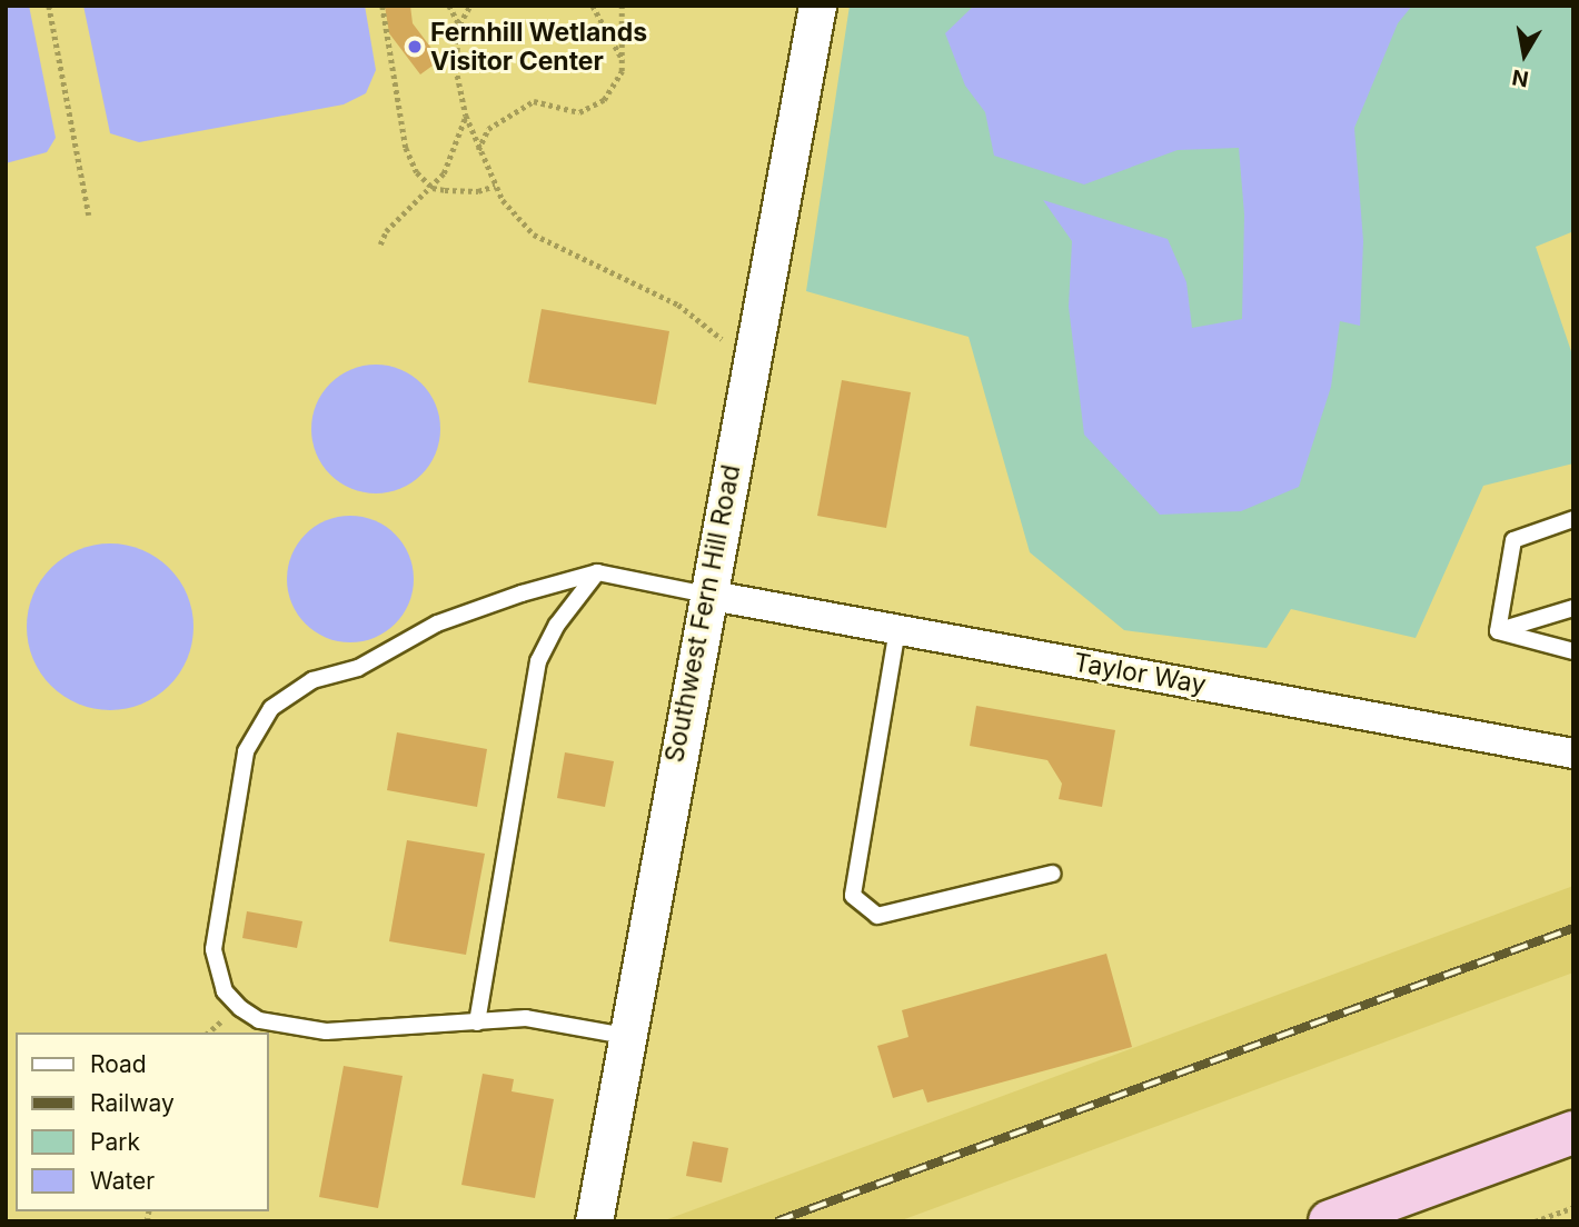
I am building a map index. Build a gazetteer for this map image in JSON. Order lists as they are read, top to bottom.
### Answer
{
  "streets": {
    "street": ["Southwest Fern Hill Road", "Taylor Way"]
  },
  "crossings": [
    ["Southwest Fern Hill Road", "Taylor Way"]
  ],
  "places": ["Fernhill Wetlands Visitor Center"],
  "legend": [
    "Road",
    "Railway",
    "Park",
    "Water"
  ],
  "north": "bottom"
}
